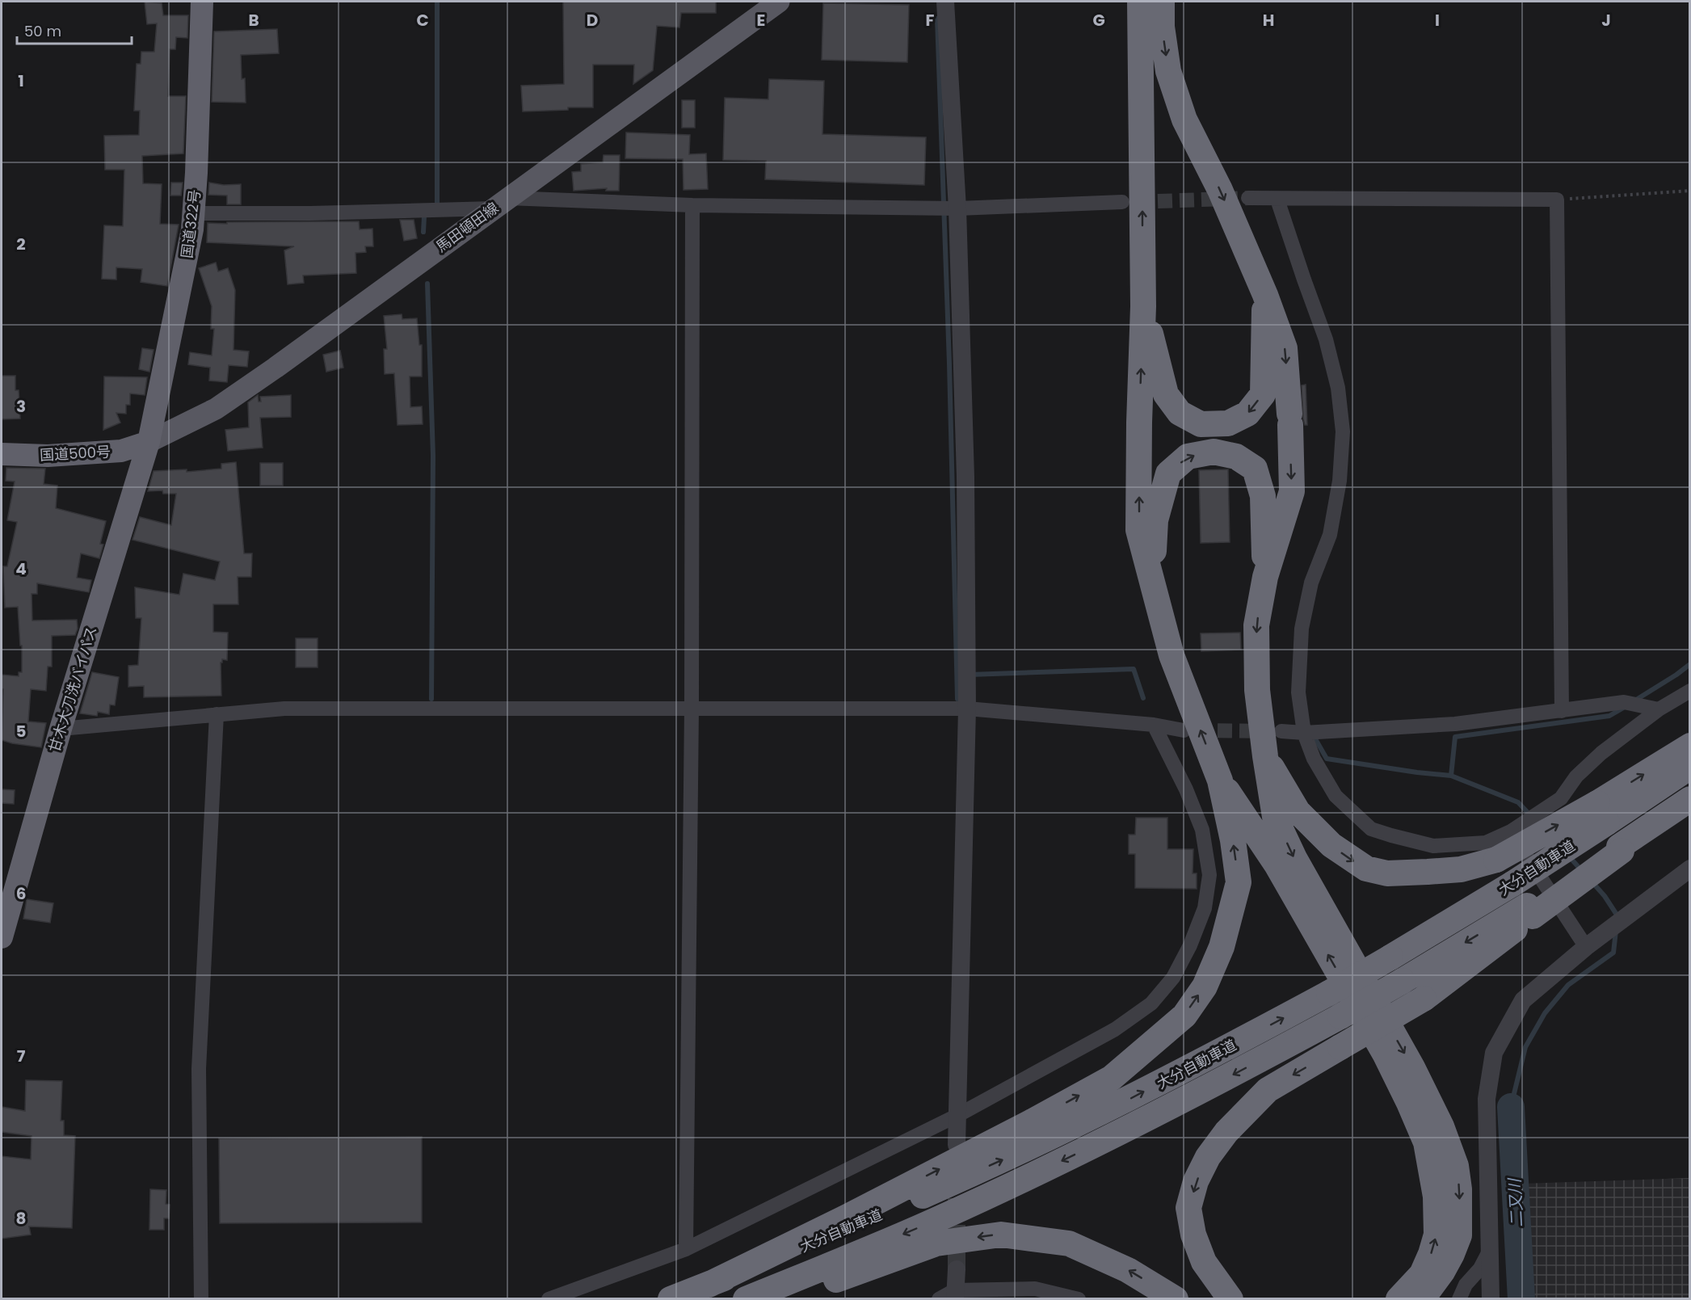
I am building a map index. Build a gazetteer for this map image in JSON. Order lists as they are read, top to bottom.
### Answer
{
  "streets": {
    "highway": [
      "国道322号",
      "国道500号",
      "甘木大刀洗バイパス",
      "大分自動車道"
    ],
    "main road": ["馬田頓田線"]
  },
  "crossings": [
    ["国道322号", "馬田頓田線"],
    ["国道322号", "国道500号"],
    ["国道322号", "甘木大刀洗バイパス"],
    ["馬田頓田線", "国道500号"],
    ["馬田頓田線", "甘木大刀洗バイパス"],
    ["国道500号", "甘木大刀洗バイパス"]
  ],
  "water": ["二又川"],
  "scale_bar": "50 m",
  "grid": {
    "columns": [
      "B",
      "C",
      "D",
      "E",
      "F",
      "G",
      "H",
      "I",
      "J"
    ],
    "rows": [
      "1",
      "2",
      "3",
      "4",
      "5",
      "6",
      "7",
      "8"
    ]
  }
}
